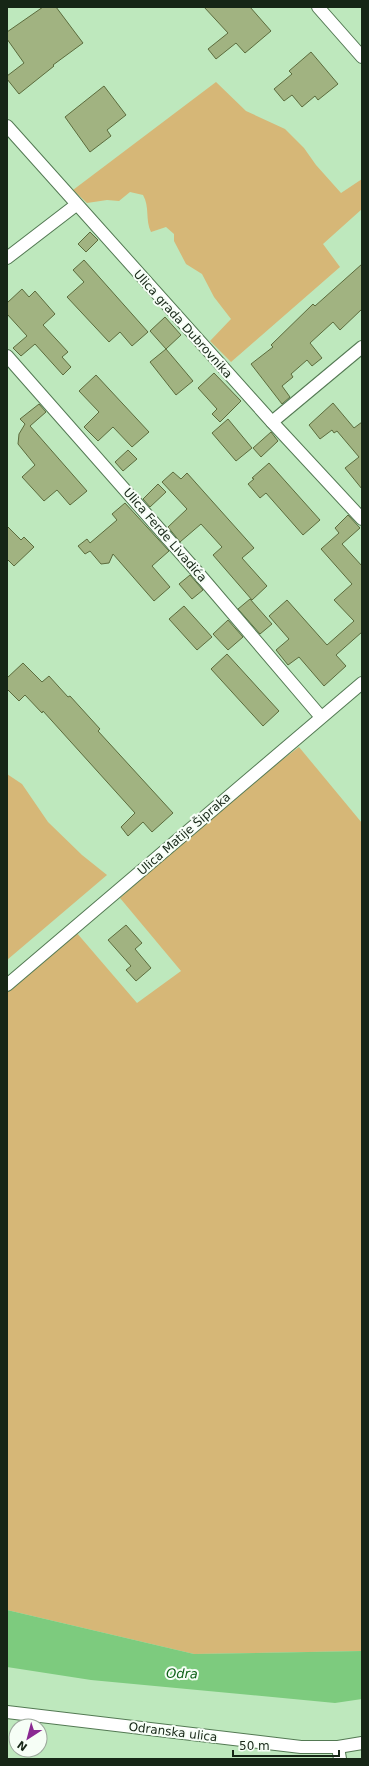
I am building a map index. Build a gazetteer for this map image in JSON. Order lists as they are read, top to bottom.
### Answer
{
  "streets": {
    "street": [
      "Ulica grada Dubrovnika",
      "Ulica Ferde Livadića",
      "Ulica Matije Šipraka",
      "Odranska ulica"
    ]
  },
  "crossings": [
    ["Ulica Ferde Livadića", "Ulica Matije Šipraka"]
  ],
  "water": ["Odra"],
  "scale_bar": "50 m",
  "north": "bottom left"
}
